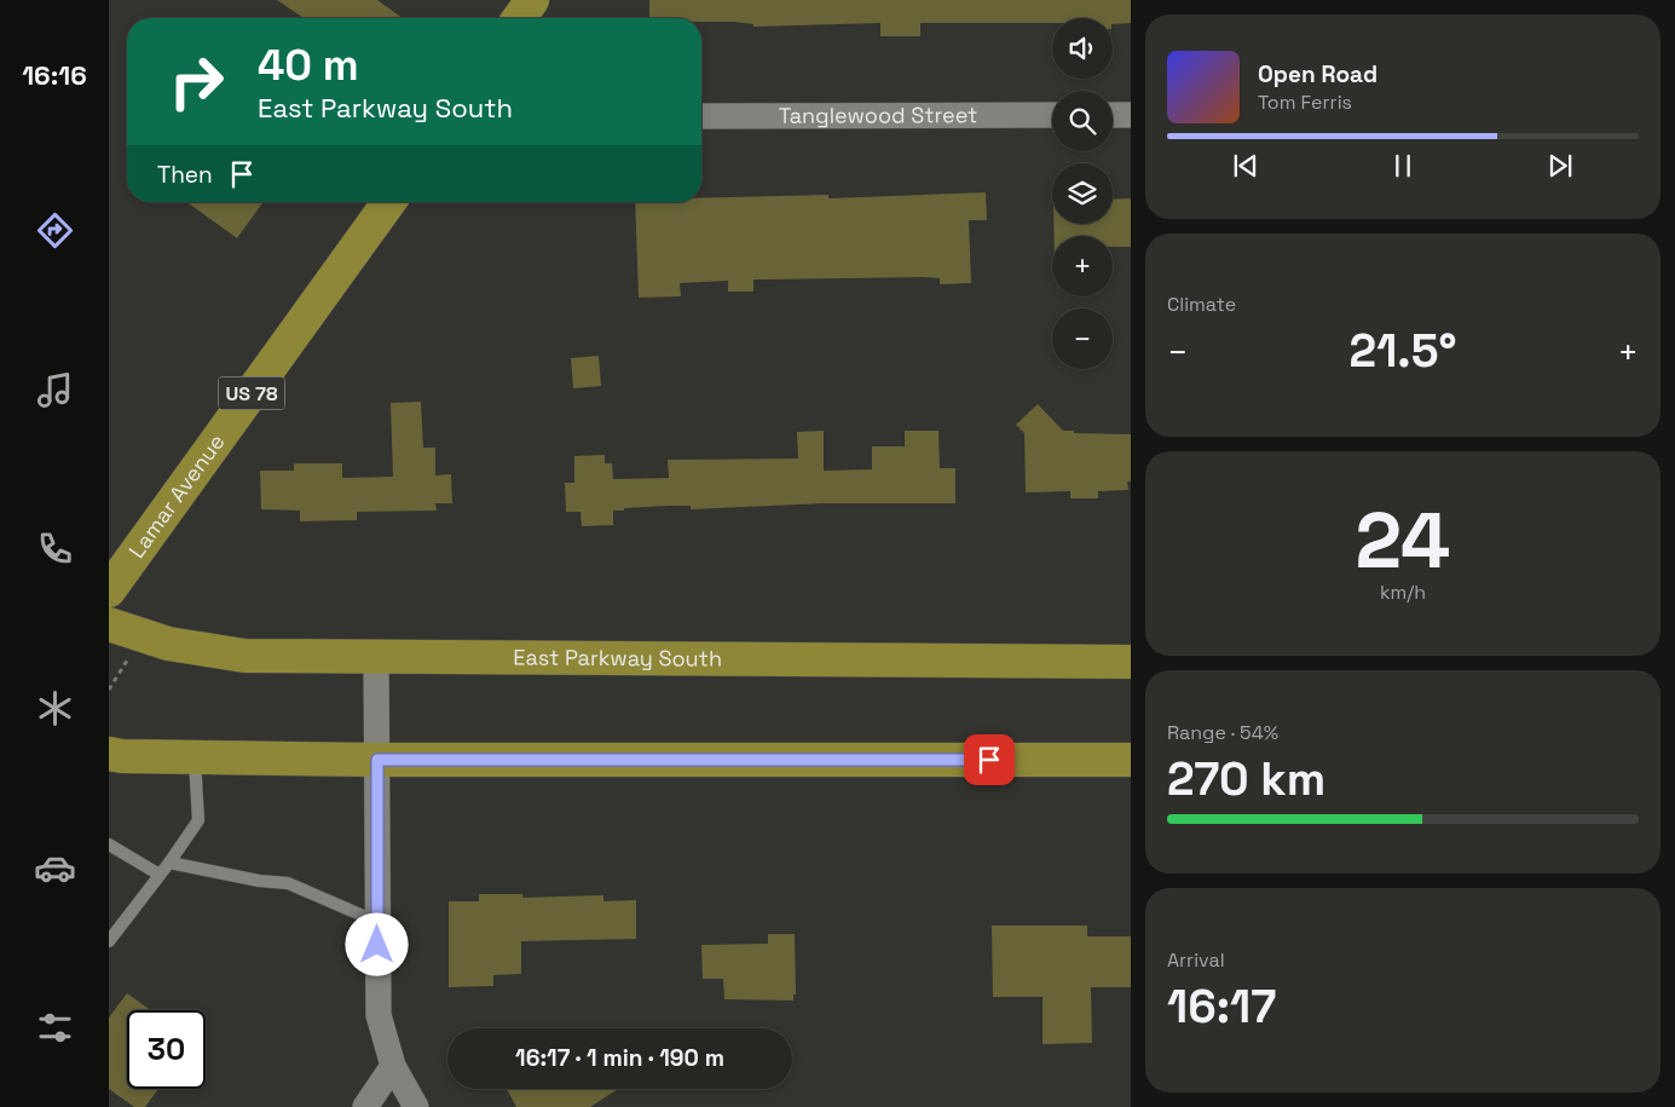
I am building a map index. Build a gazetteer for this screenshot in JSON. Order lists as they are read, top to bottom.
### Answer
{
  "streets": {
    "main road": ["US 78", "Lamar Avenue", "East Parkway South"],
    "street": ["Tanglewood Street"]
  },
  "page": {
    "tabs": "16:16",
    "map_buttons": ["+", "−"],
    "turn": ["40 m", "East Parkway South"],
    "song": ["Open Road", "Tom Ferris"],
    "then": "Then",
    "tile": [
      "Climate",
      ["24", "km/h"],
      ["Range · 54%", "270 km"],
      ["Arrival", "16:17"]
    ],
    "heat": ["−", "21.5°", "+"],
    "limit": "30",
    "trip": "16:17 · 1 min · 190 m"
  }
}
